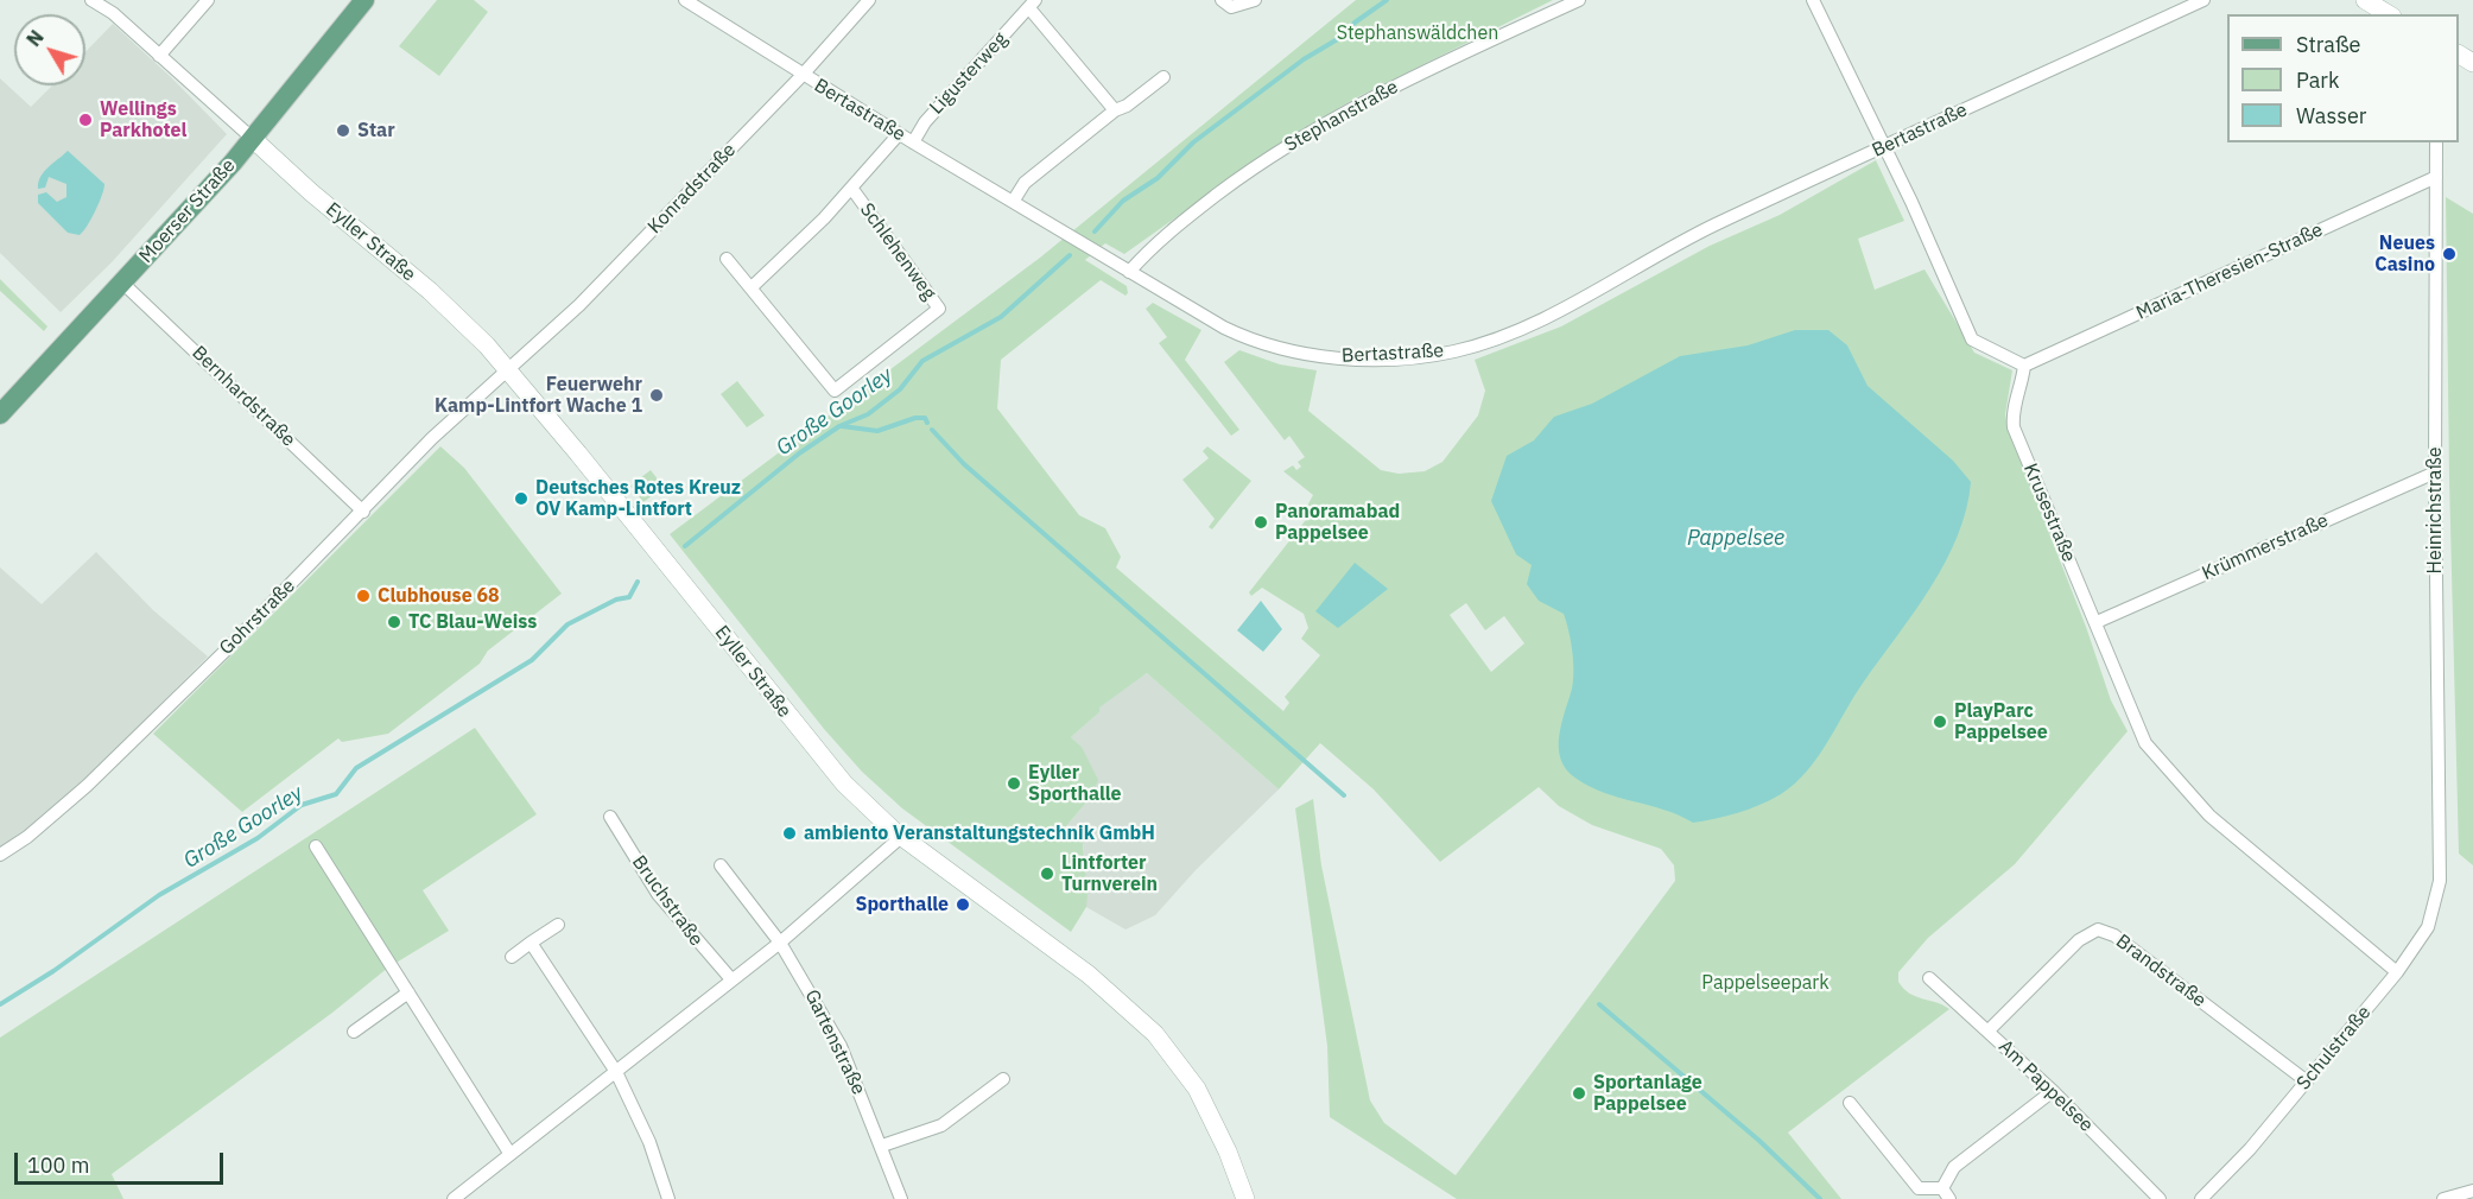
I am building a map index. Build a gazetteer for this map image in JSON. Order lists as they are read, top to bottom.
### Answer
{
  "streets": {
    "main road": ["Moerser Straße", "Eyller Straße"],
    "street": [
      "Ligusterweg",
      "Bertastraße",
      "Stephanstraße",
      "Konradstraße",
      "Schlehenweg",
      "Maria-Theresien-Straße",
      "Bernhardstraße",
      "Heinrichstraße",
      "Krusestraße",
      "Krümmerstraße",
      "Gohrstraße",
      "Bruchstraße",
      "Brandstraße",
      "Gartenstraße",
      "Schulstraße",
      "Am Pappelsee"
    ]
  },
  "crossings": [
    ["Ligusterweg", "Bertastraße"],
    ["Bertastraße", "Stephanstraße"],
    ["Bertastraße", "Konradstraße"],
    ["Bertastraße", "Schlehenweg"],
    ["Konradstraße", "Eyller Straße"],
    ["Konradstraße", "Gohrstraße"],
    ["Moerser Straße", "Eyller Straße"],
    ["Moerser Straße", "Bernhardstraße"],
    ["Eyller Straße", "Gohrstraße"],
    ["Maria-Theresien-Straße", "Heinrichstraße"],
    ["Maria-Theresien-Straße", "Krusestraße"],
    ["Bernhardstraße", "Gohrstraße"],
    ["Heinrichstraße", "Krümmerstraße"],
    ["Heinrichstraße", "Schulstraße"],
    ["Krusestraße", "Krümmerstraße"],
    ["Krusestraße", "Schulstraße"],
    ["Brandstraße", "Schulstraße"],
    ["Brandstraße", "Am Pappelsee"]
  ],
  "water": ["Große Goorley", "Pappelsee"],
  "parks": ["Stephanswäldchen", "Pappelseepark"],
  "places": [
    "Wellings Parkhotel",
    "Star",
    "Neues Casino",
    "Feuerwehr Kamp-Lintfort Wache 1",
    "Deutsches Rotes Kreuz OV Kamp-Lintfort",
    "Panoramabad Pappelsee",
    "Clubhouse 68",
    "TC Blau-Weiss",
    "PlayParc Pappelsee",
    "Eyller Sporthalle",
    "ambiento Veranstaltungstechnik GmbH",
    "Lintforter Turnverein",
    "Sporthalle",
    "Sportanlage Pappelsee"
  ],
  "legend": ["Straße", "Park", "Wasser"],
  "scale_bar": "100 m",
  "north": "top left"
}
